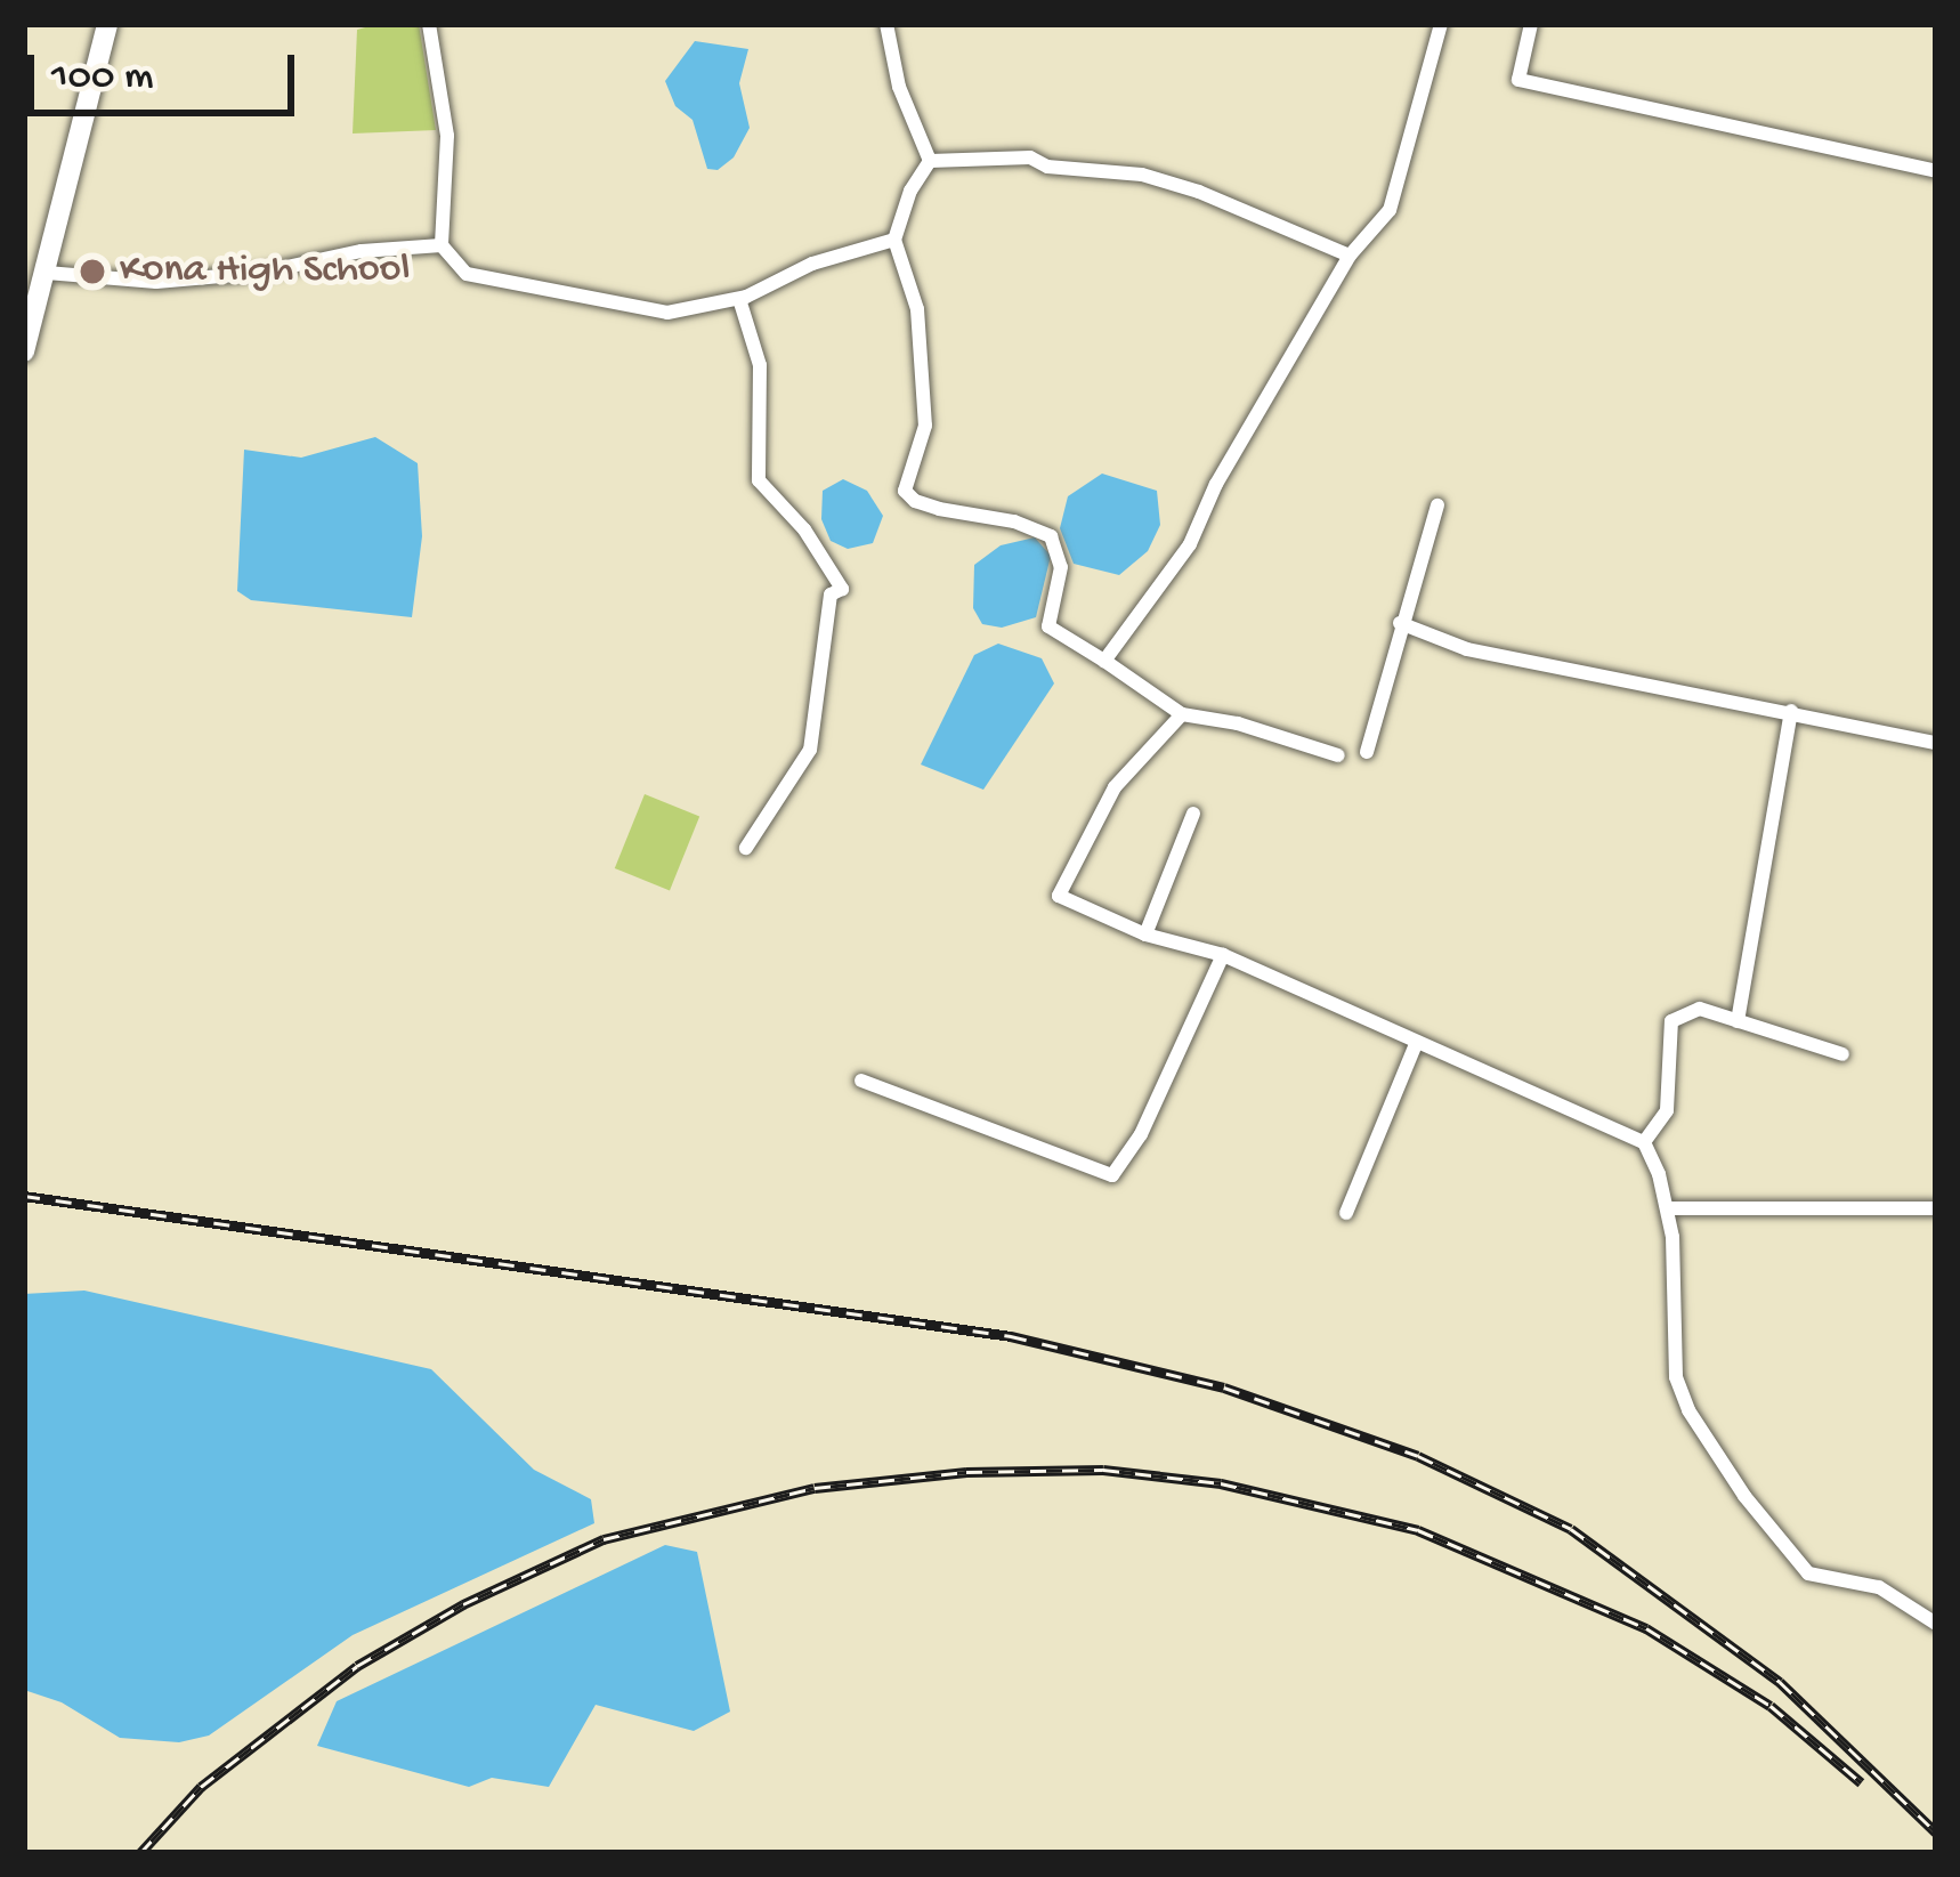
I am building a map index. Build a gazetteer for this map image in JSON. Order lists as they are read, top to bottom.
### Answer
{
  "places": ["Kona High School"],
  "scale_bar": "100 m"
}
